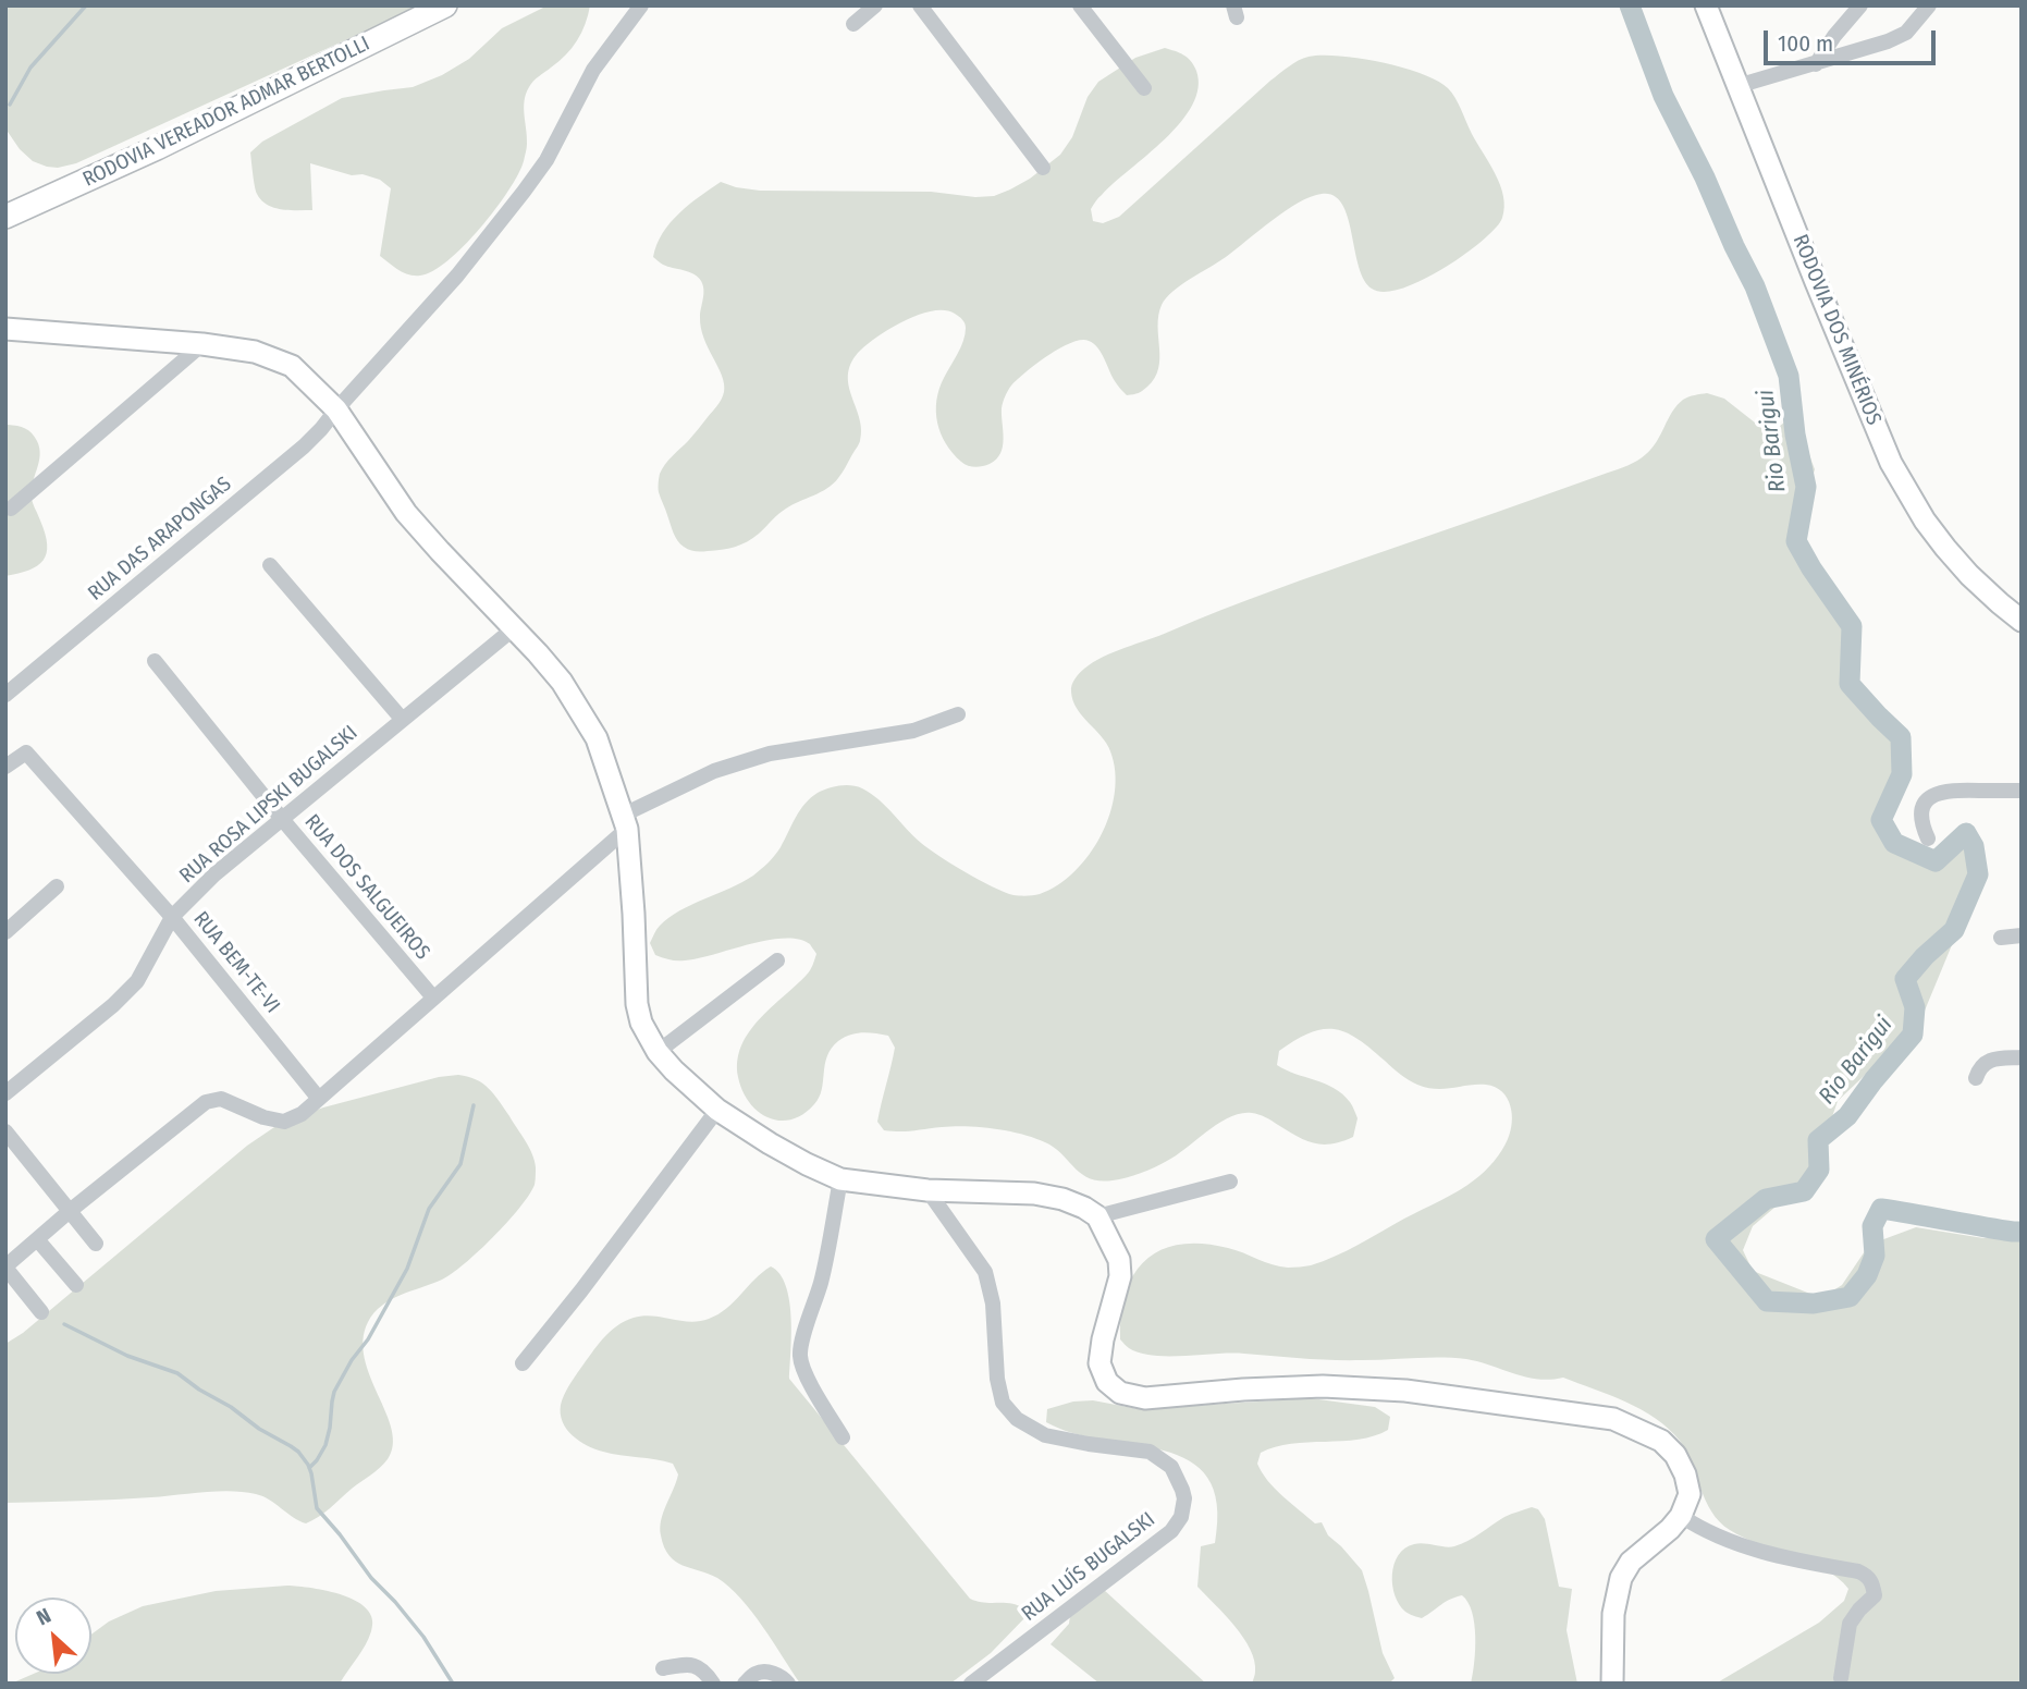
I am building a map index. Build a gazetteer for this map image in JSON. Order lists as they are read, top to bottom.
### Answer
{
  "streets": {
    "highway": ["RODOVIA VEREADOR ADMAR BERTOLLI"],
    "main road": ["RODOVIA DOS MINÉRIOS"],
    "street": [
      "RUA DAS ARAPONGAS",
      "RUA ROSA LIPSKI BUGALSKI",
      "RUA DOS SALGUEIROS",
      "RUA BEM-TE-VI",
      "RUA LUÍS BUGALSKI"
    ]
  },
  "crossings": [
    ["RUA ROSA LIPSKI BUGALSKI", "RUA DOS SALGUEIROS"],
    ["RUA ROSA LIPSKI BUGALSKI", "RUA BEM-TE-VI"]
  ],
  "water": ["Rio Barigui"],
  "scale_bar": "100 m",
  "north": "top left"
}
